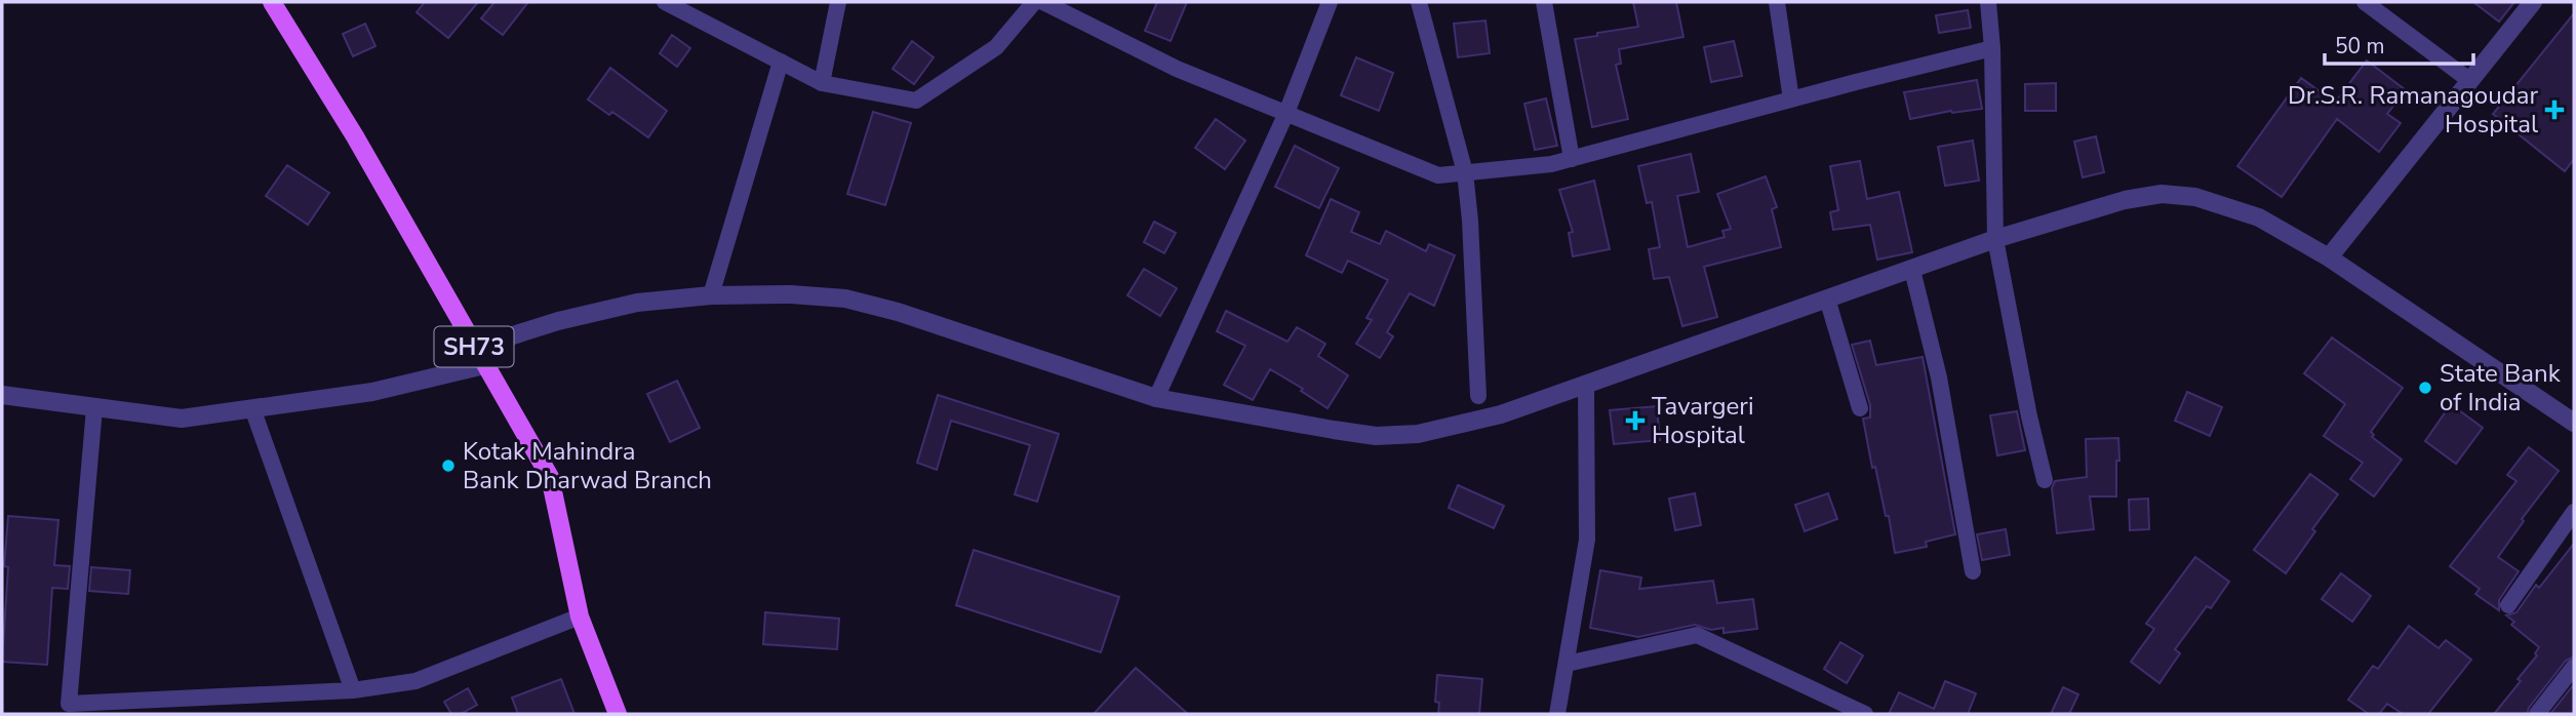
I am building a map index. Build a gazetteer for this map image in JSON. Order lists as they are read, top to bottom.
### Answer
{
  "streets": {
    "main road": ["SH73"]
  },
  "places": {
    "health": ["Dr.S.R. Ramanagoudar Hospital", "Tavargeri Hospital"],
    "other": ["State Bank of India", "Kotak Mahindra Bank Dharwad Branch"]
  },
  "scale_bar": "50 m"
}
